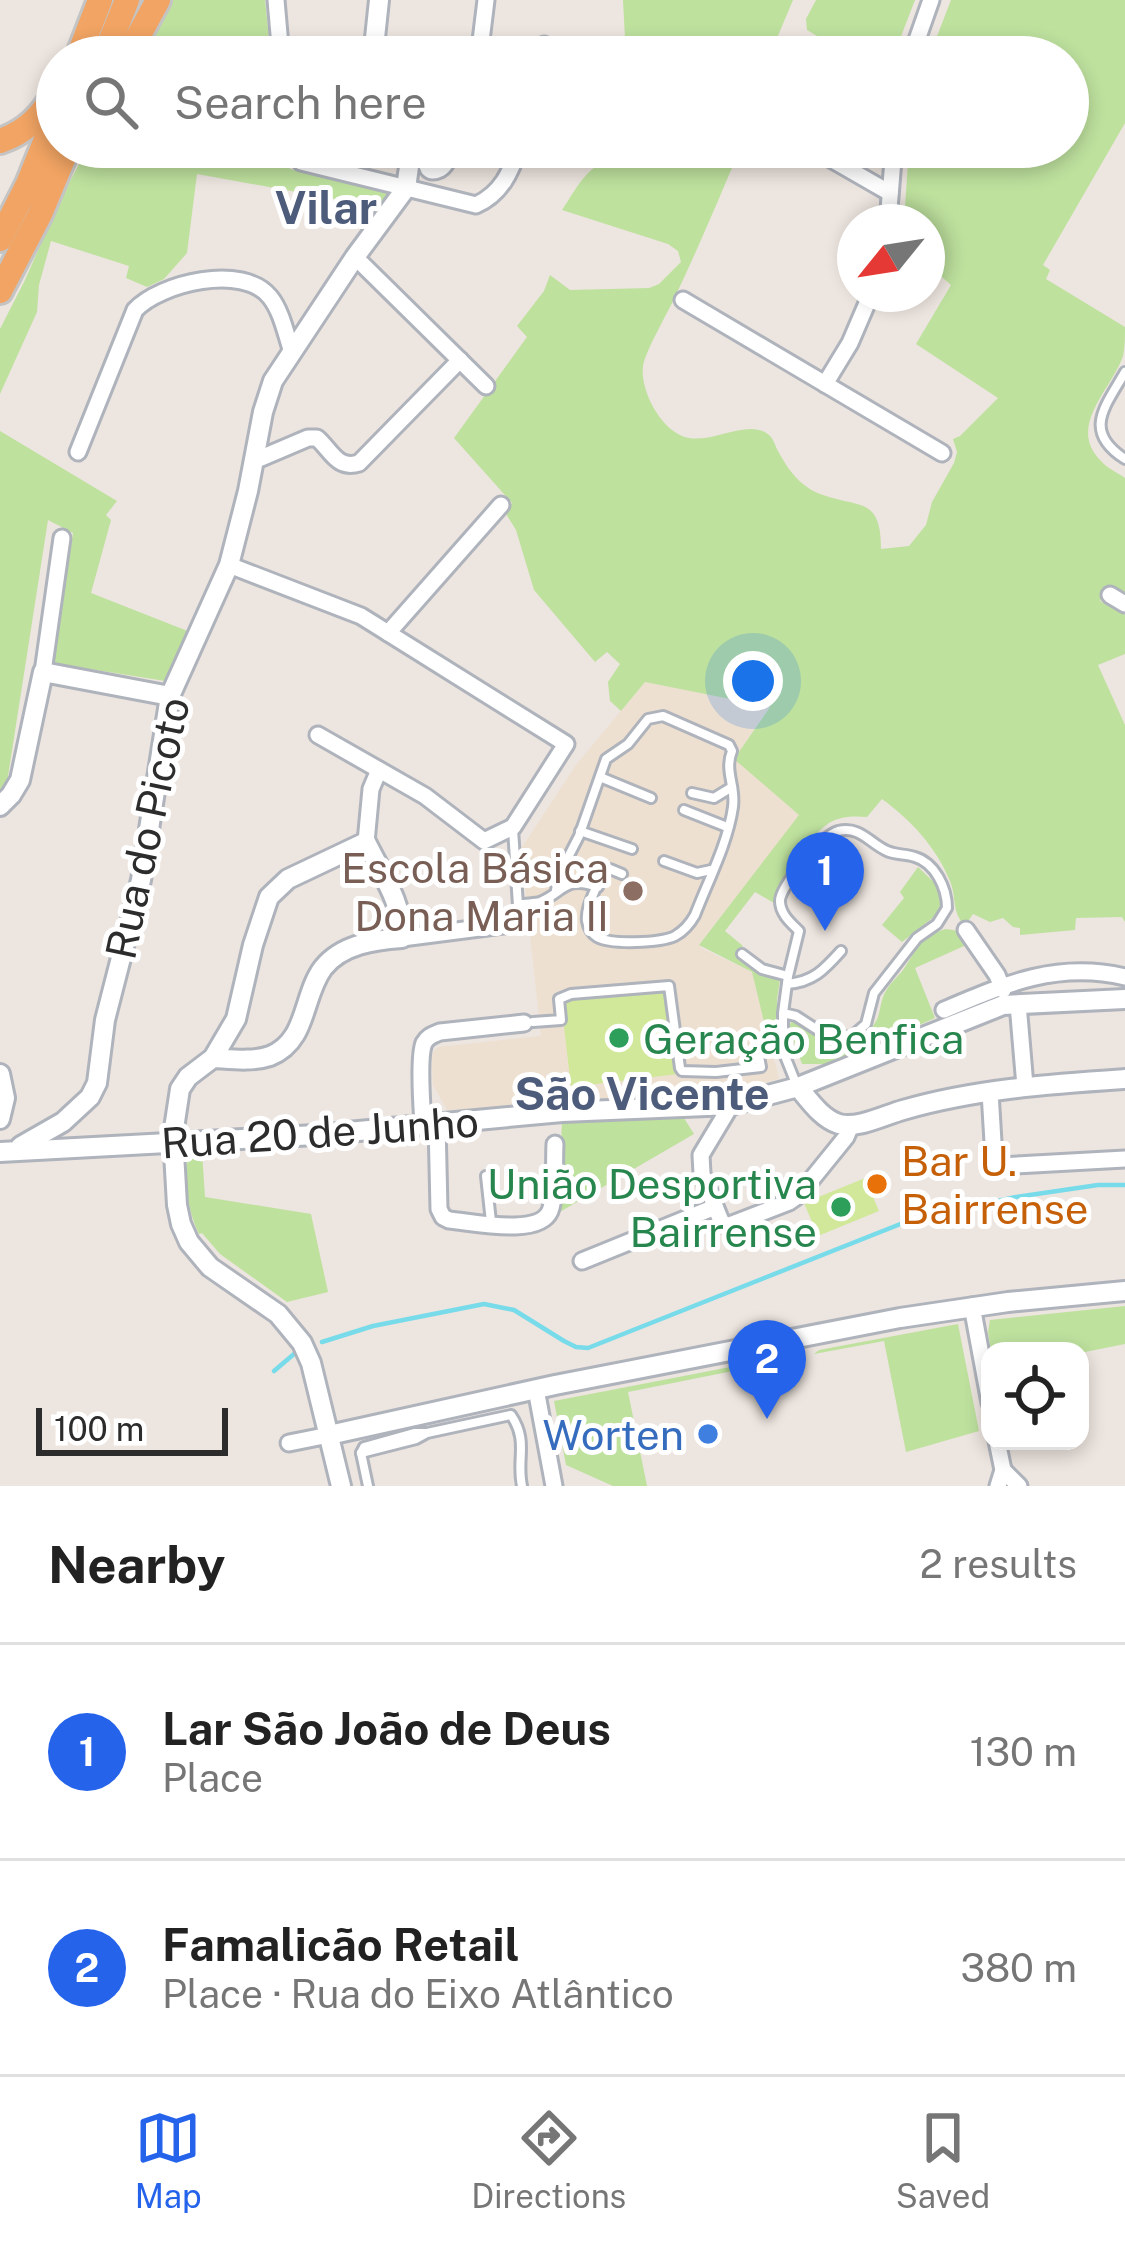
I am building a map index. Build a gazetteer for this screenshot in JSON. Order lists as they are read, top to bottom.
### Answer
{
  "streets": {
    "street": ["Rua do Picoto", "Rua 20 de Junho"]
  },
  "crossings": [
    ["Rua do Picoto", "Rua 20 de Junho"]
  ],
  "districts": ["Vilar", "São Vicente"],
  "places": [
    "Escola Básica Dona Maria II",
    "Geração Benfica",
    "Bar U. Bairrense",
    "União Desportiva Bairrense",
    "Worten"
  ],
  "scale_bar": "100 m",
  "north": "bottom left",
  "page": {
    "search": "Search here",
    "pins": ["1", "2"],
    "scale": "100 m",
    "heading": ["Nearby", "2 results"],
    "list": [
      {
        "mark": "1",
        "name": "Lar São João de Deus",
        "note": "Place",
        "value": "130 m"
      },
      {
        "mark": "2",
        "name": "Famalicão Retail",
        "note": "Place · Rua do Eixo Atlântico",
        "value": "380 m"
      }
    ],
    "nav": ["Map", "Directions", "Saved"]
  }
}
